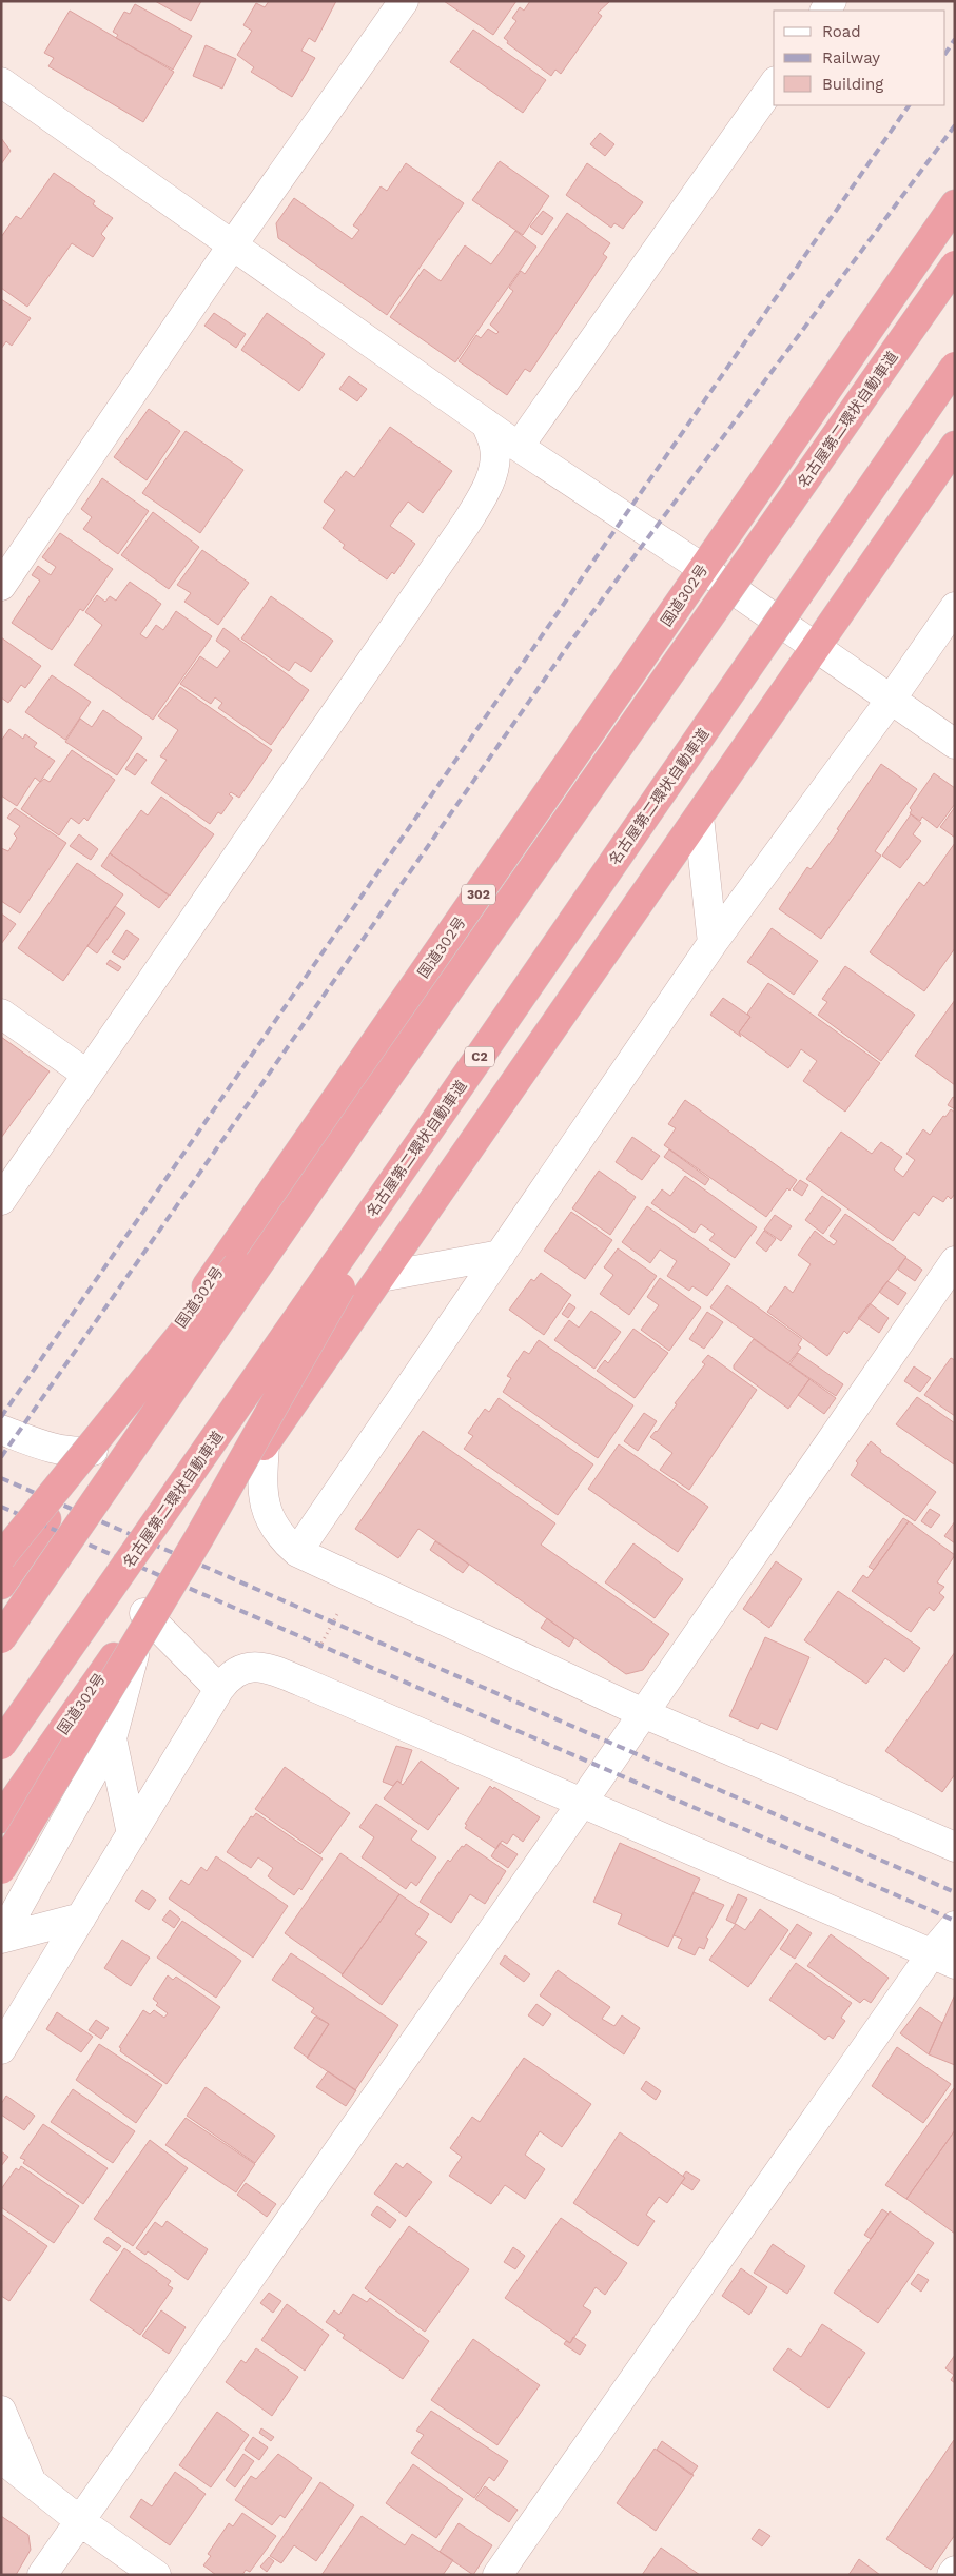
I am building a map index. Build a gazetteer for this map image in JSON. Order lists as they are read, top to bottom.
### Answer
{
  "streets": {
    "highway": [
      "名古屋第二環状自動車道",
      "国道302号",
      "302",
      "C2"
    ]
  },
  "legend": ["Road", "Railway", "Building"]
}
